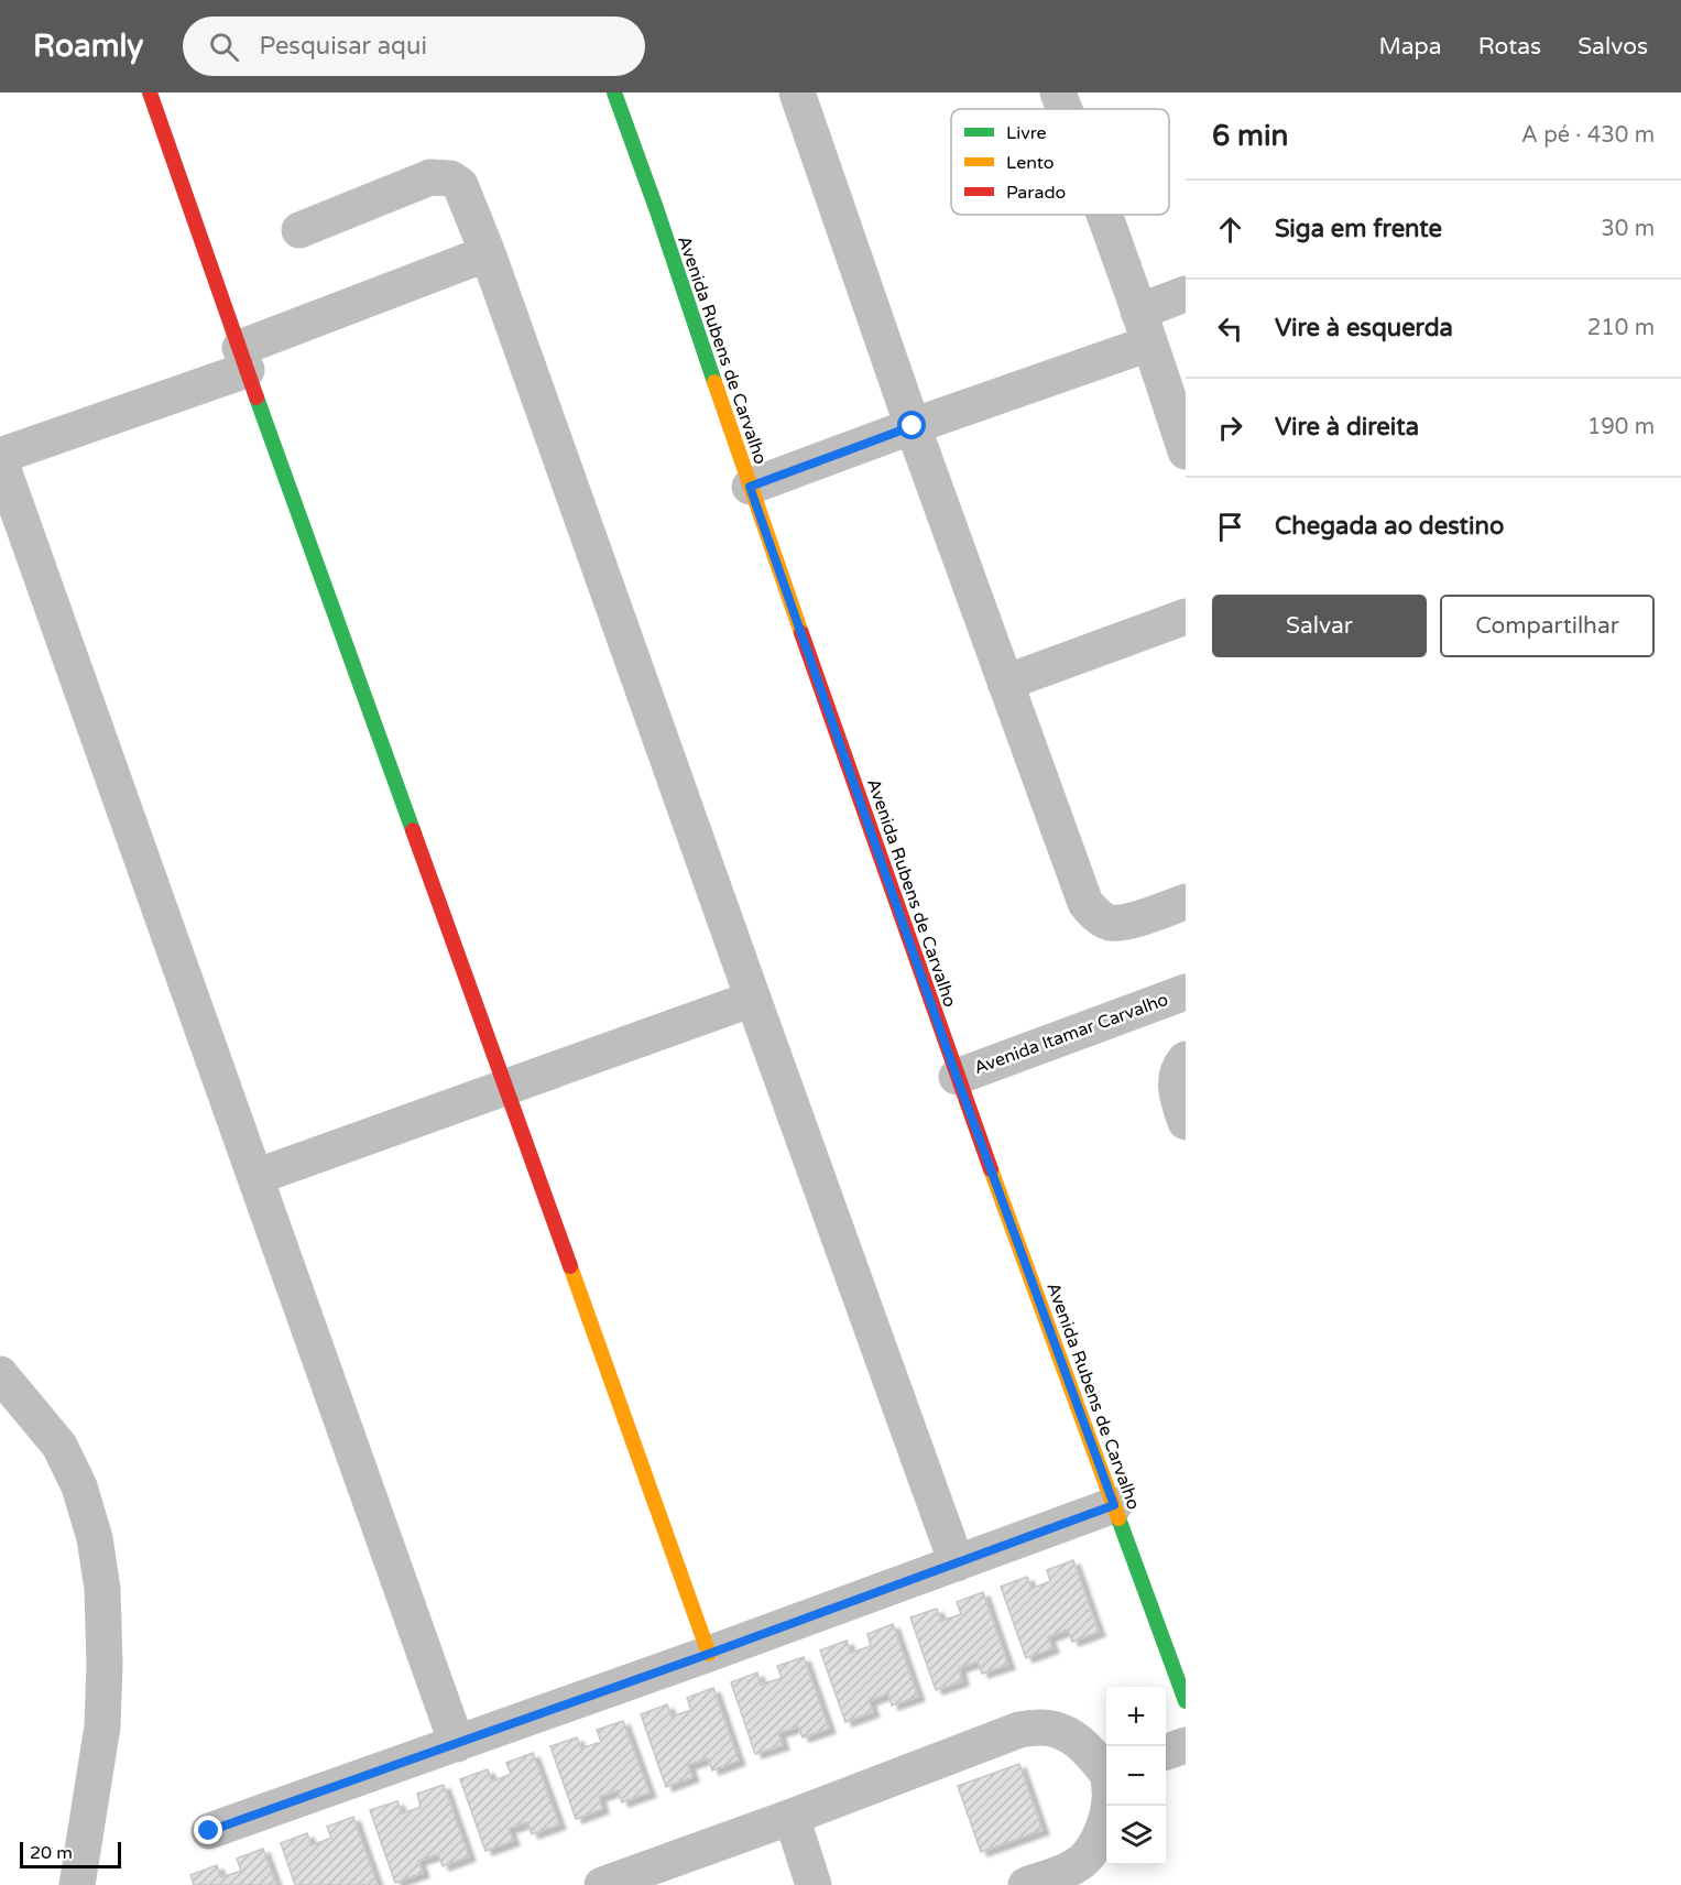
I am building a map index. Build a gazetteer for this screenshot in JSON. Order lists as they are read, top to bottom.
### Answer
{
  "streets": {
    "street": ["Avenida Rubens de Carvalho", "Avenida Itamar Carvalho"]
  },
  "crossings": [
    ["Avenida Rubens de Carvalho", "Avenida Itamar Carvalho"]
  ],
  "legend": ["Livre", "Lento", "Parado"],
  "scale_bar": "20 m",
  "page": {
    "header": "Roamly",
    "search": "Pesquisar aqui",
    "nav": ["Mapa", "Rotas", "Salvos"],
    "heading": ["6 min", "A pé · 430 m"],
    "list": [
      ["Siga em frente", "30 m"],
      ["Vire à esquerda", "210 m"],
      ["Vire à direita", "190 m"],
      "Chegada ao destino"
    ],
    "buttons": ["Salvar", "Compartilhar"],
    "map_buttons": ["+", "−"],
    "scale": "20 m"
  }
}
